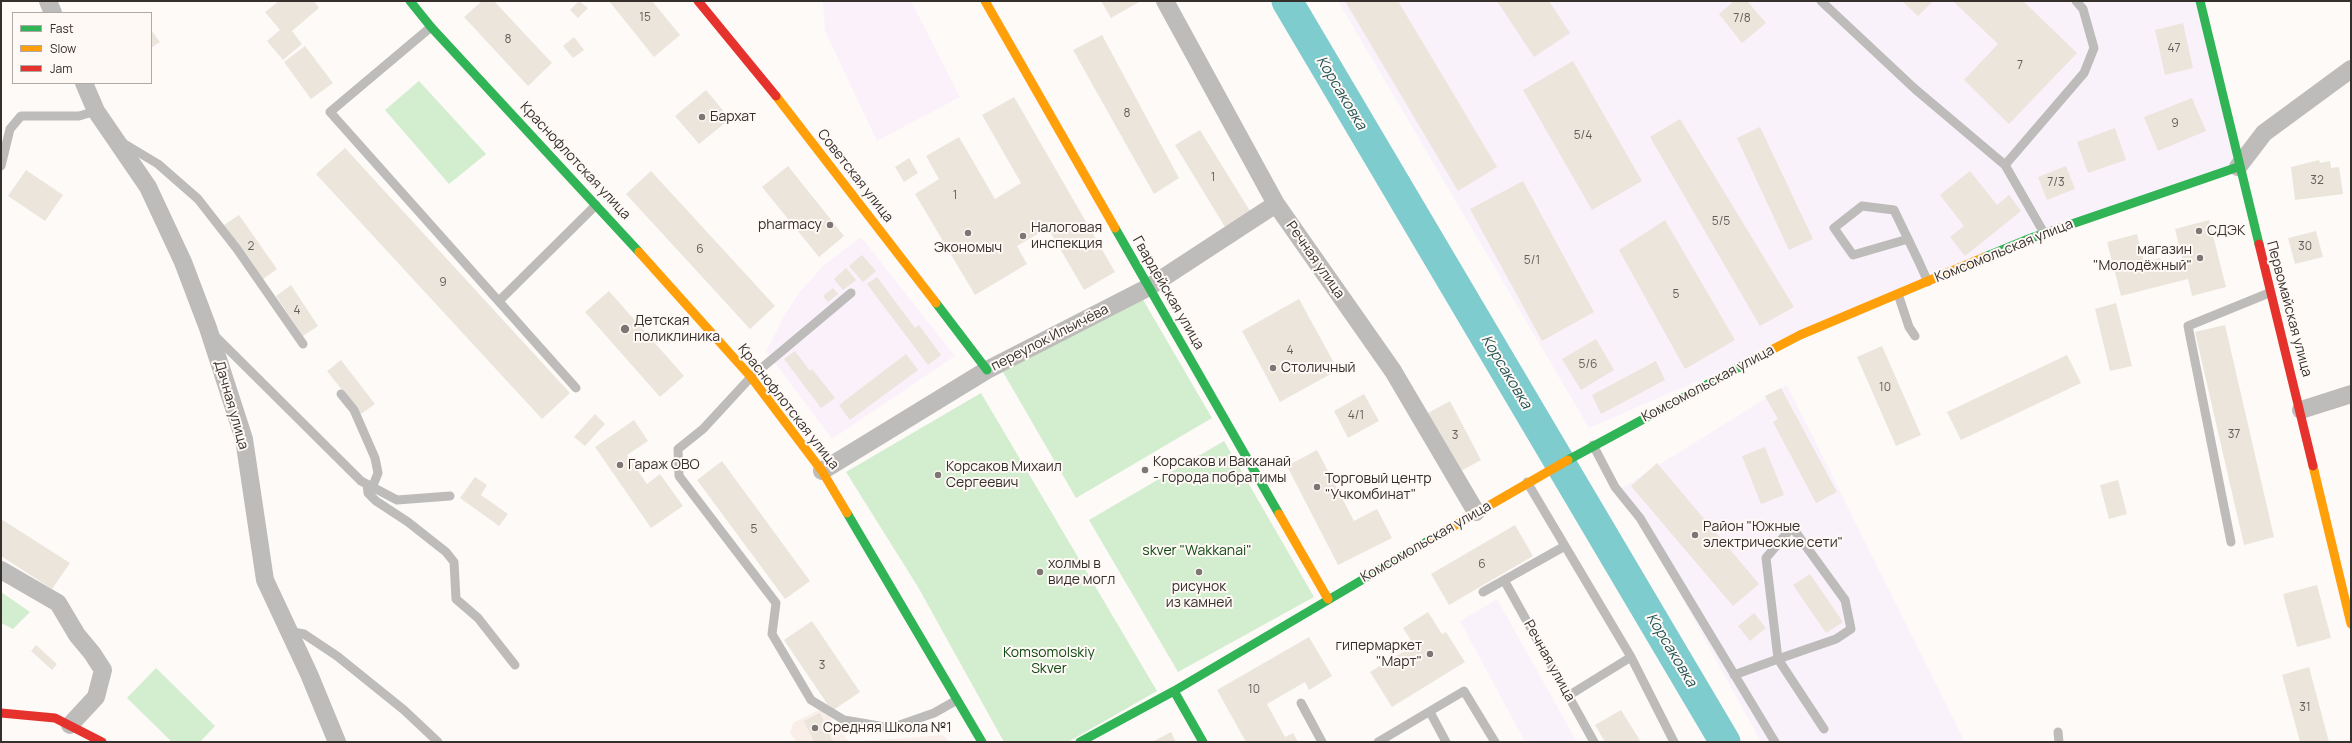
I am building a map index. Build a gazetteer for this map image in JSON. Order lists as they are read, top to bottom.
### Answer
{
  "streets": {
    "main road": [
      "Краснофлотская улица",
      "Советская улица",
      "Комсомольская улица",
      "Гвардейская улица",
      "Первомайская улица"
    ],
    "street": ["Речная улица", "переулок Ильичёва", "Дачная улица"]
  },
  "crossings": [
    ["Краснофлотская улица", "переулок Ильичёва"],
    ["Советская улица", "переулок Ильичёва"],
    ["Комсомольская улица", "Речная улица"],
    ["Комсомольская улица", "Гвардейская улица"],
    ["Комсомольская улица", "Первомайская улица"],
    ["Речная улица", "переулок Ильичёва"],
    ["Гвардейская улица", "переулок Ильичёва"]
  ],
  "water": ["Корсаковка"],
  "parks": ["skver \"Wakkanai\"", "Komsomolskiy Skver"],
  "places": [
    "Бархат",
    "pharmacy",
    "СДЭК",
    "Экономыч",
    "Налоговая инспекция",
    "магазин \"Молодёжный\"",
    "Детская поликлиника",
    "Столичный",
    "Гараж ОВО",
    "Корсаков и Вакканай - города побратимы",
    "Корсаков Михаил Сергеевич",
    "Торговый центр \"Учкомбинат\"",
    "Район \"Южные электрические сети\"",
    "холмы в виде могл",
    "рисунок из камней",
    "гипермаркет \"Март\"",
    "Средняя Школа №1"
  ],
  "house_numbers": [
    "15",
    "7/8",
    "8",
    "47",
    "7",
    "8",
    "9",
    "5/4",
    "1",
    "32",
    "7/3",
    "1",
    "5/5",
    "2",
    "30",
    "6",
    "5/1",
    "9",
    "5",
    "4",
    "4",
    "5/6",
    "10",
    "4/1",
    "37",
    "3",
    "5",
    "6",
    "3",
    "10",
    "31"
  ],
  "legend": ["Fast", "Slow", "Jam"]
}
